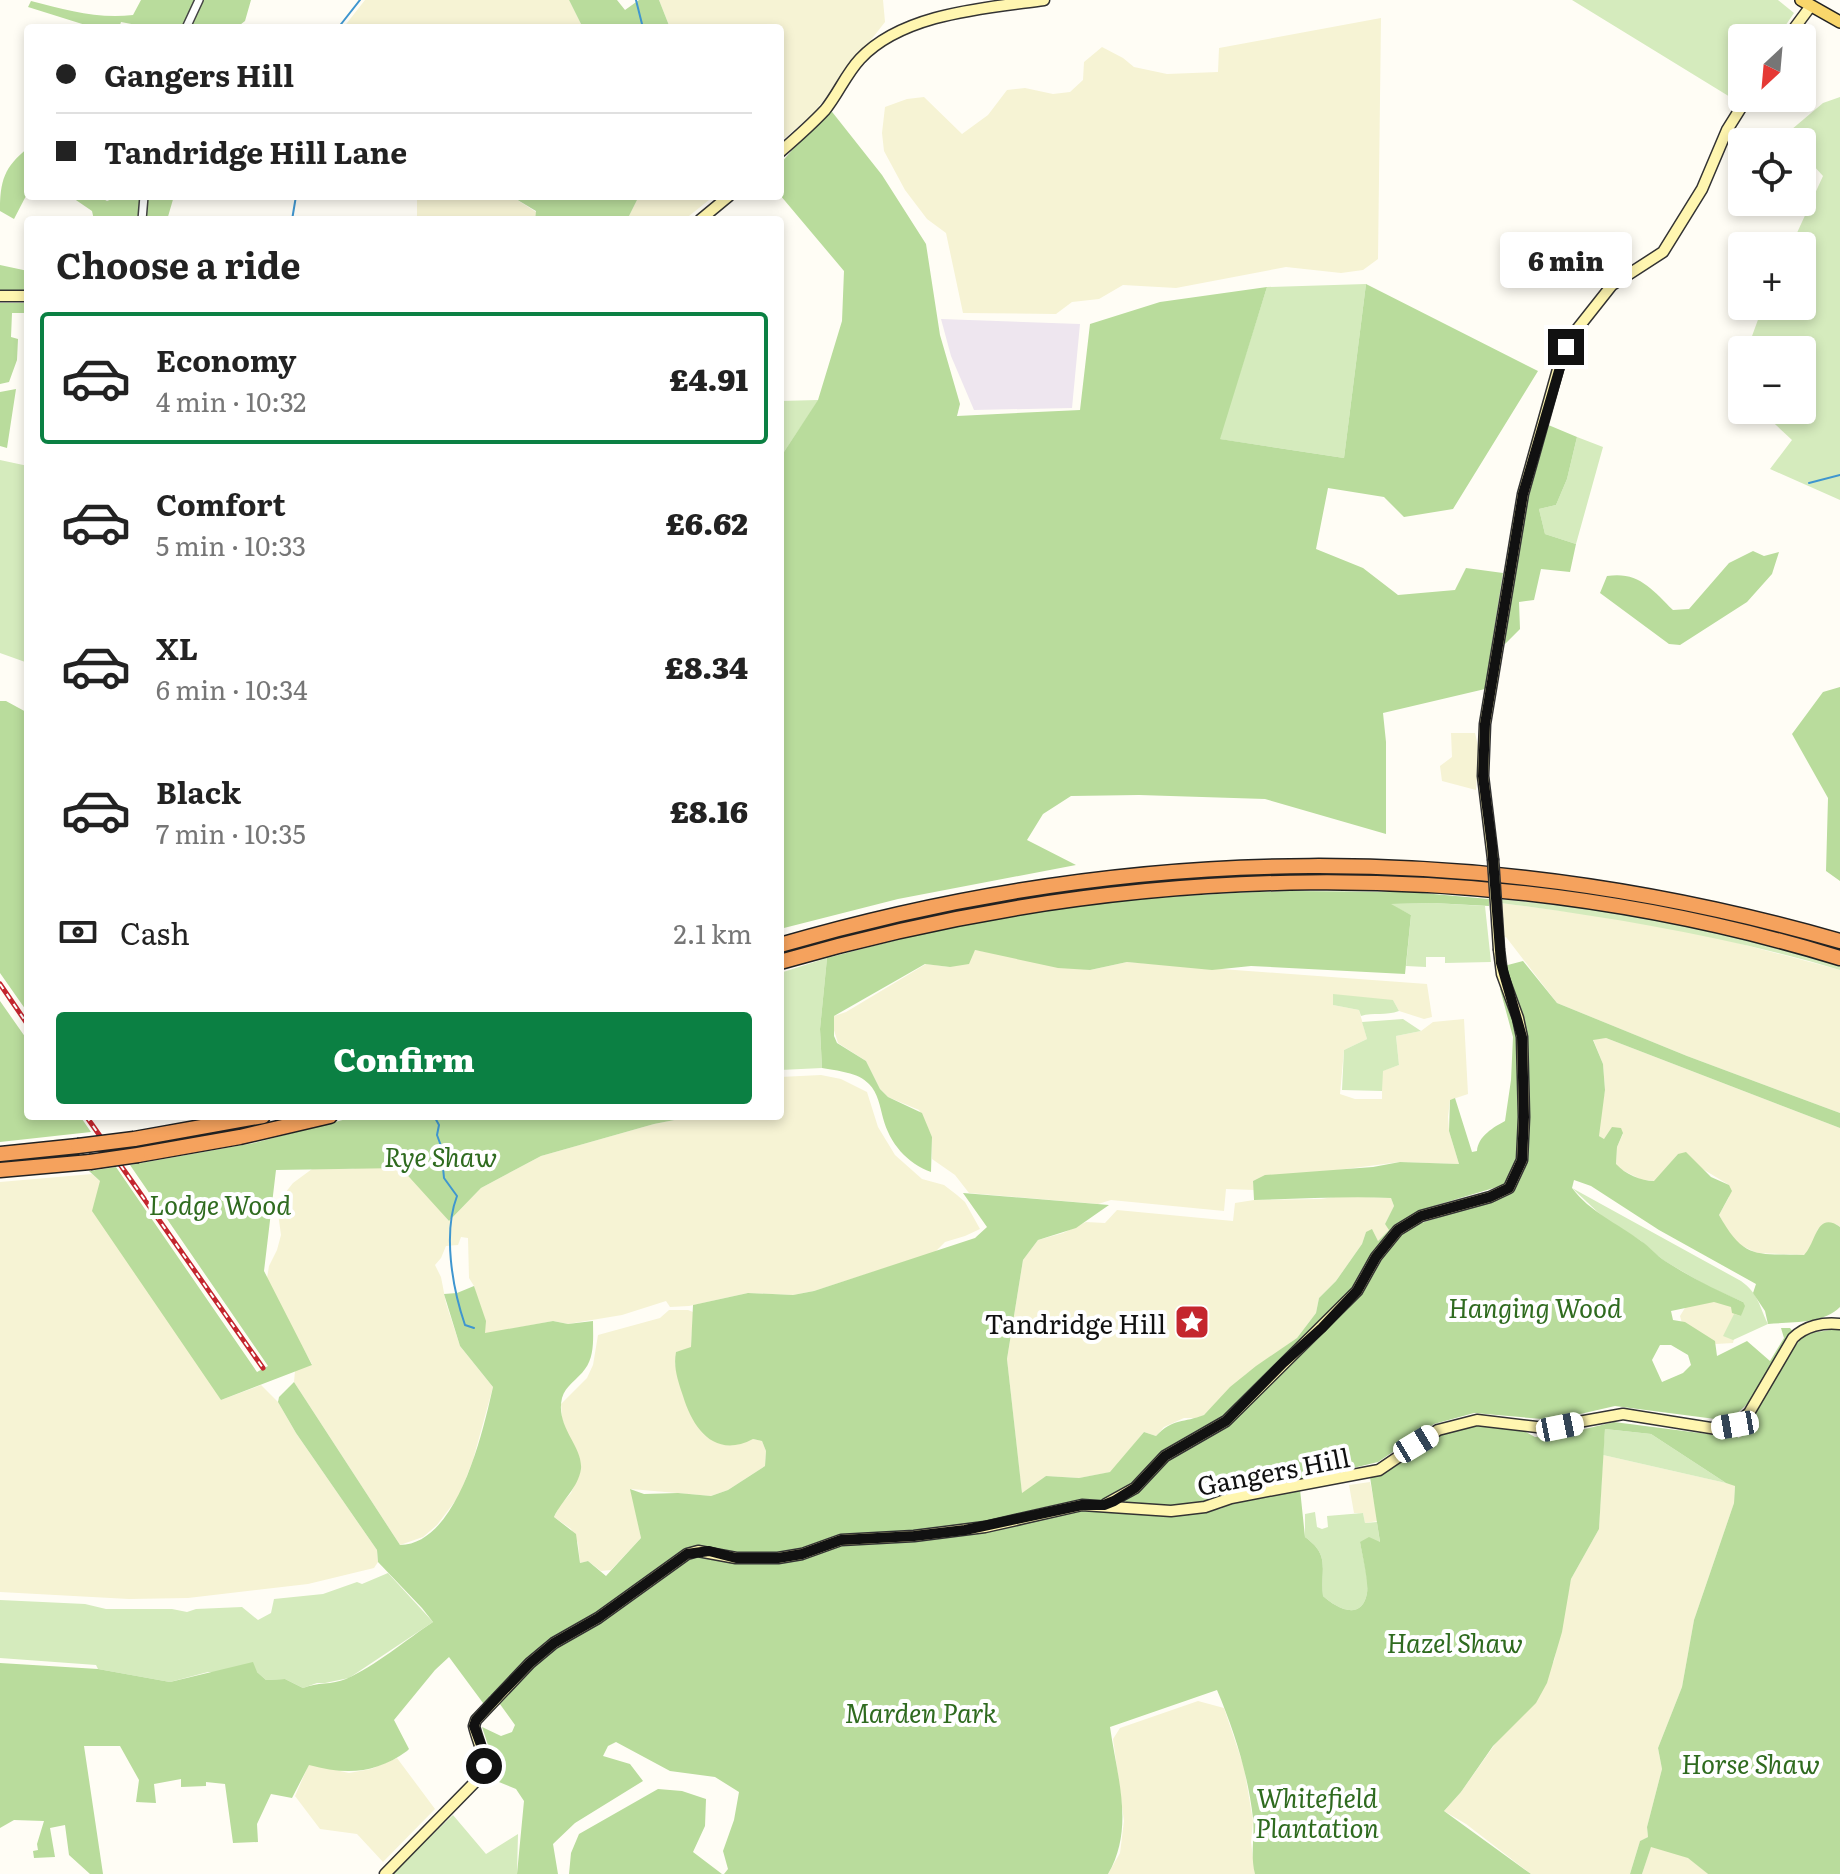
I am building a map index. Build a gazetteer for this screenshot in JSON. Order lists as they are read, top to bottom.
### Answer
{
  "streets": {
    "street": ["Gangers Hill"]
  },
  "parks": [
    "Rye Shaw",
    "Lodge Wood",
    "Hanging Wood",
    "Hazel Shaw",
    "Marden Park",
    "Horse Shaw",
    "Whitefield Plantation"
  ],
  "places": {
    "place": ["Tandridge Hill"]
  },
  "north": "bottom left",
  "page": {
    "map_buttons": ["+", "−"],
    "banner": ["Gangers Hill", "Tandridge Hill Lane"],
    "heading": "Choose a ride",
    "bubble": "6 min",
    "list": [
      {
        "name": "Economy",
        "note": "4 min · 10:32",
        "value": "£4.91"
      },
      {
        "name": "Comfort",
        "note": "5 min · 10:33",
        "value": "£6.62"
      },
      {
        "name": "XL",
        "note": "6 min · 10:34",
        "value": "£8.34"
      },
      {
        "name": "Black",
        "note": "7 min · 10:35",
        "value": "£8.16"
      }
    ],
    "pay": ["Cash", "2.1 km"],
    "buttons": "Confirm"
  }
}
